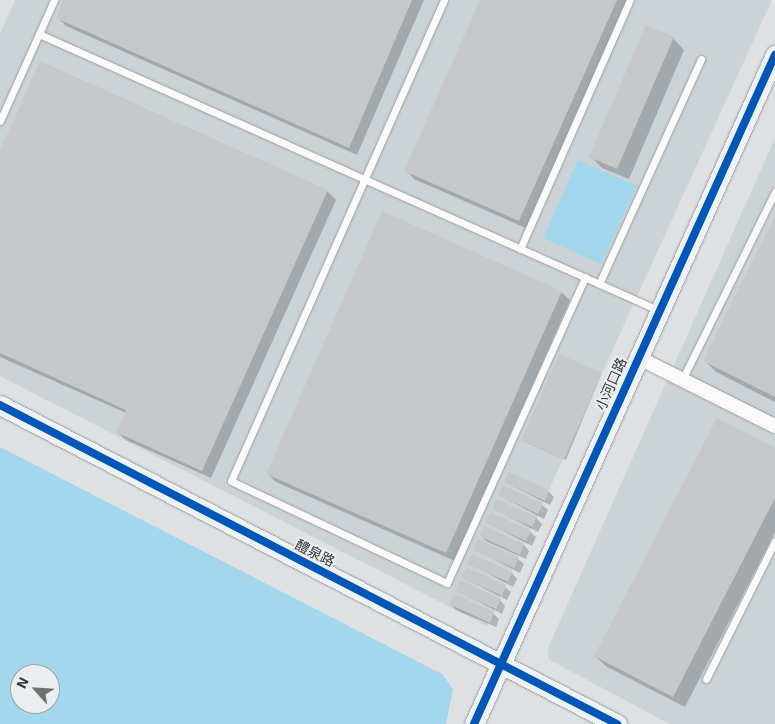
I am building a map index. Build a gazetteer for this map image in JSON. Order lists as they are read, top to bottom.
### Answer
{
  "streets": {
    "street": ["小河口路", "醴泉路"]
  },
  "crossings": [
    ["小河口路", "醴泉路"]
  ],
  "north": "top left"
}
